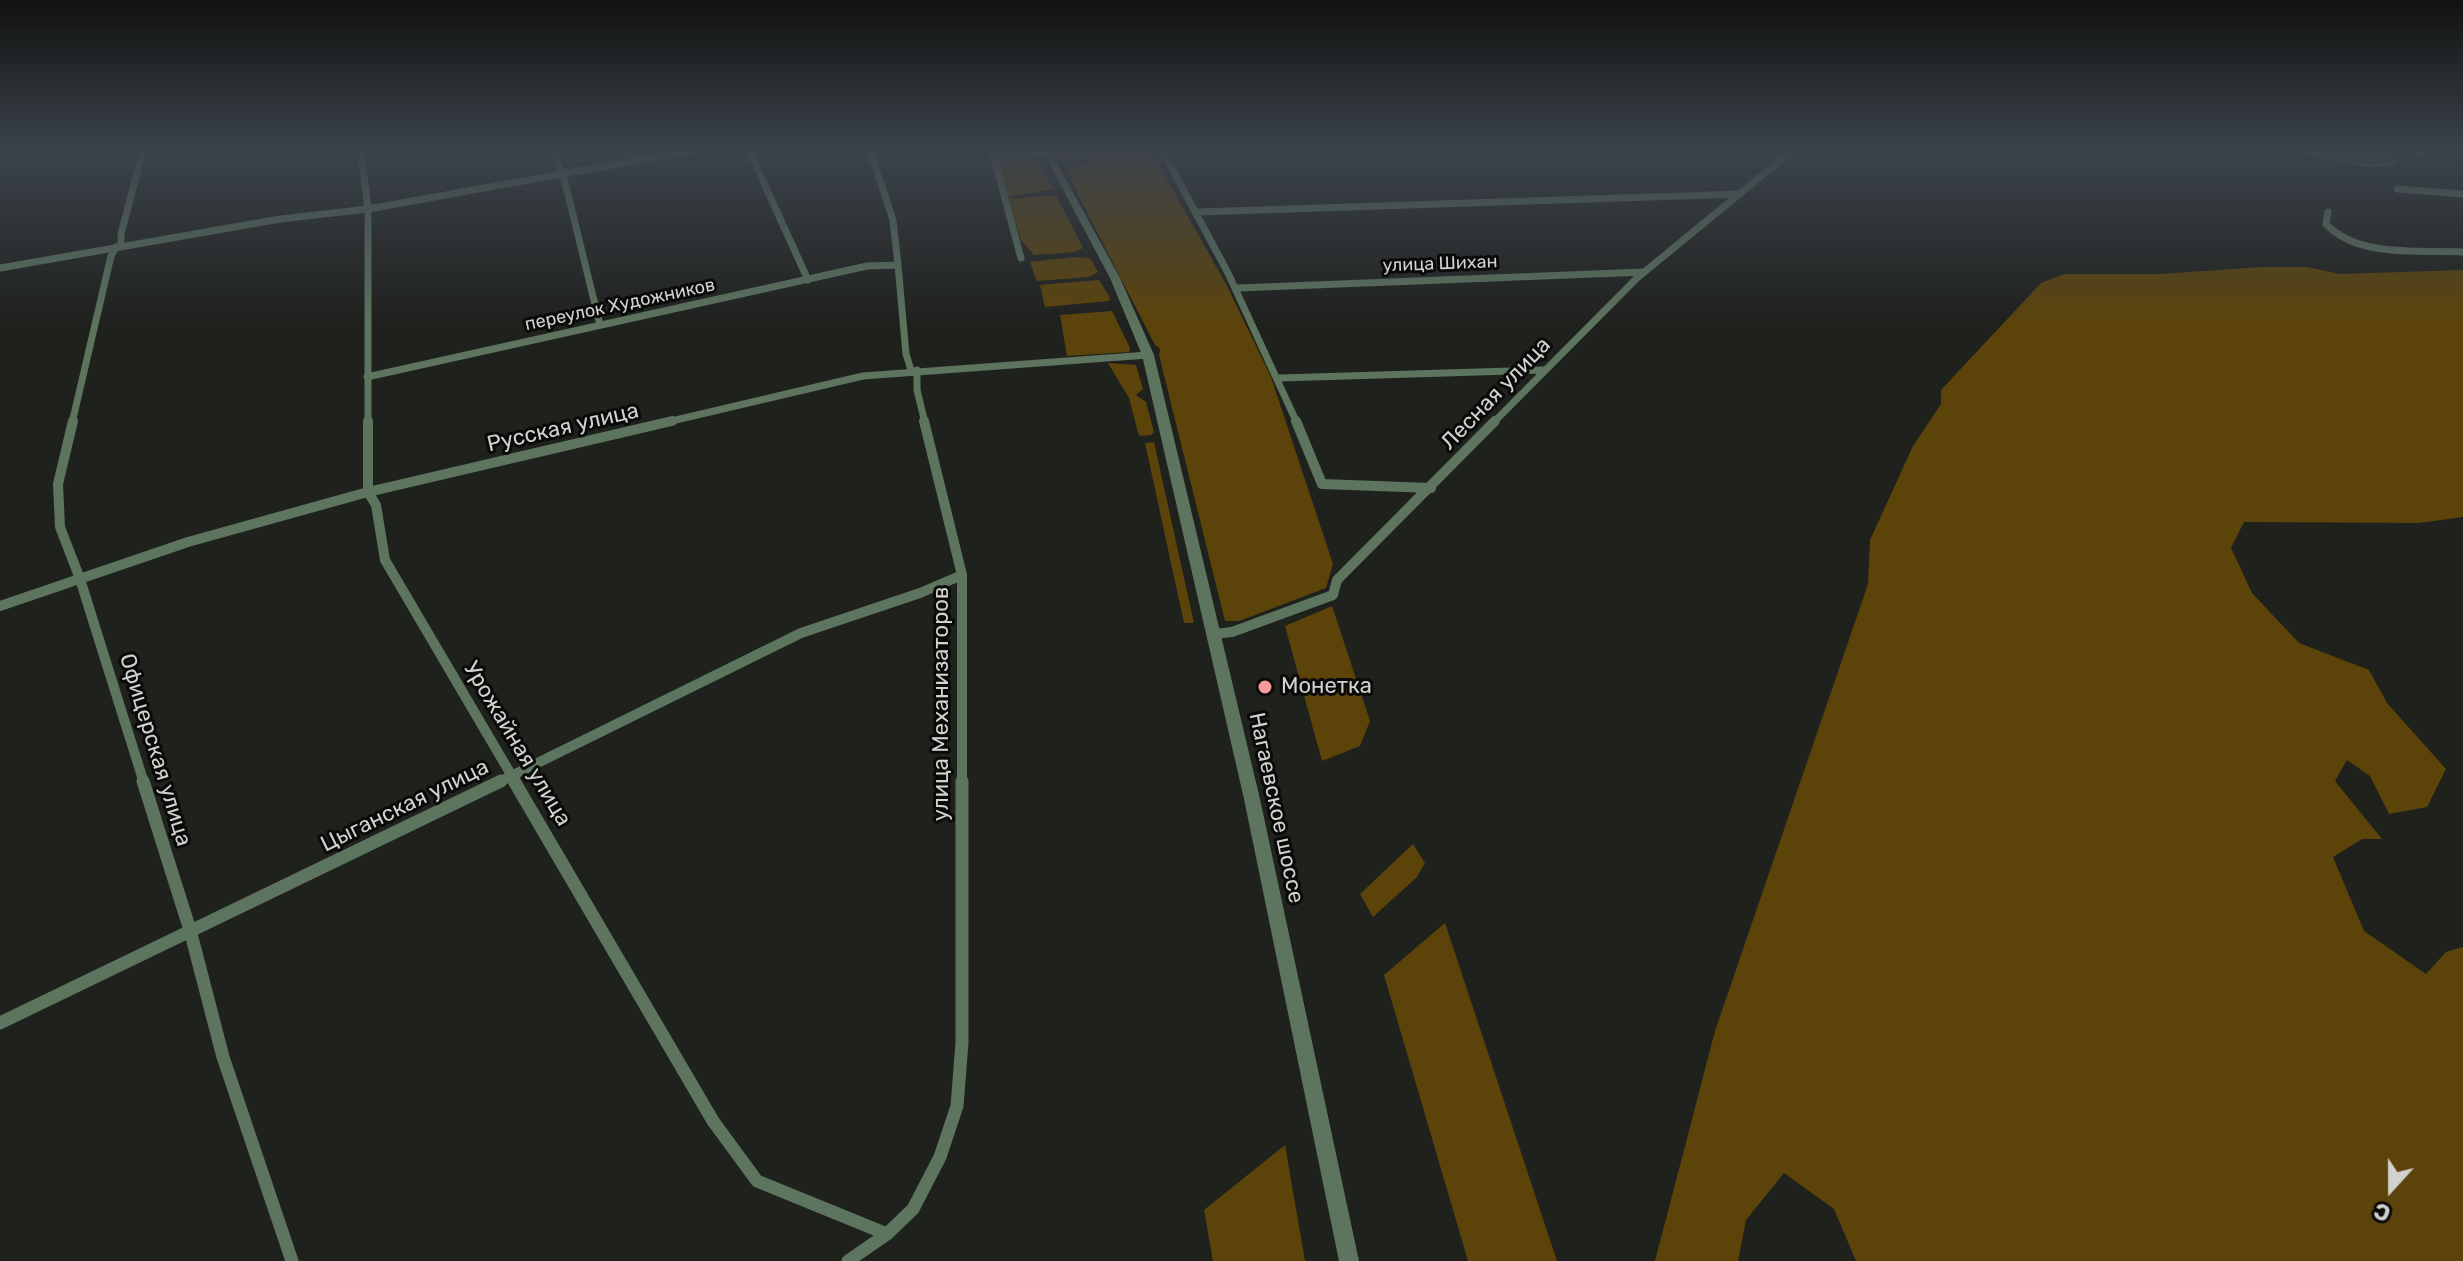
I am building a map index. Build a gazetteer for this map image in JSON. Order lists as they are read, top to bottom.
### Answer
{
  "streets": {
    "street": [
      "улица Шихан",
      "переулок Художников",
      "Лесная улица",
      "Русская улица",
      "улица Механизаторов",
      "Урожайная улица",
      "Офицерская улица",
      "Цыганская улица",
      "Нагаевское шоссе"
    ]
  },
  "crossings": [
    ["улица Шихан", "Лесная улица"],
    ["переулок Художников", "улица Механизаторов"],
    ["переулок Художников", "Урожайная улица"],
    ["Лесная улица", "Нагаевское шоссе"],
    ["Русская улица", "улица Механизаторов"],
    ["Русская улица", "Урожайная улица"],
    ["Русская улица", "Офицерская улица"],
    ["Русская улица", "Нагаевское шоссе"],
    ["улица Механизаторов", "Урожайная улица"],
    ["улица Механизаторов", "Цыганская улица"],
    ["Урожайная улица", "Цыганская улица"],
    ["Офицерская улица", "Цыганская улица"]
  ],
  "places": ["Монетка"],
  "north": "bottom"
}
